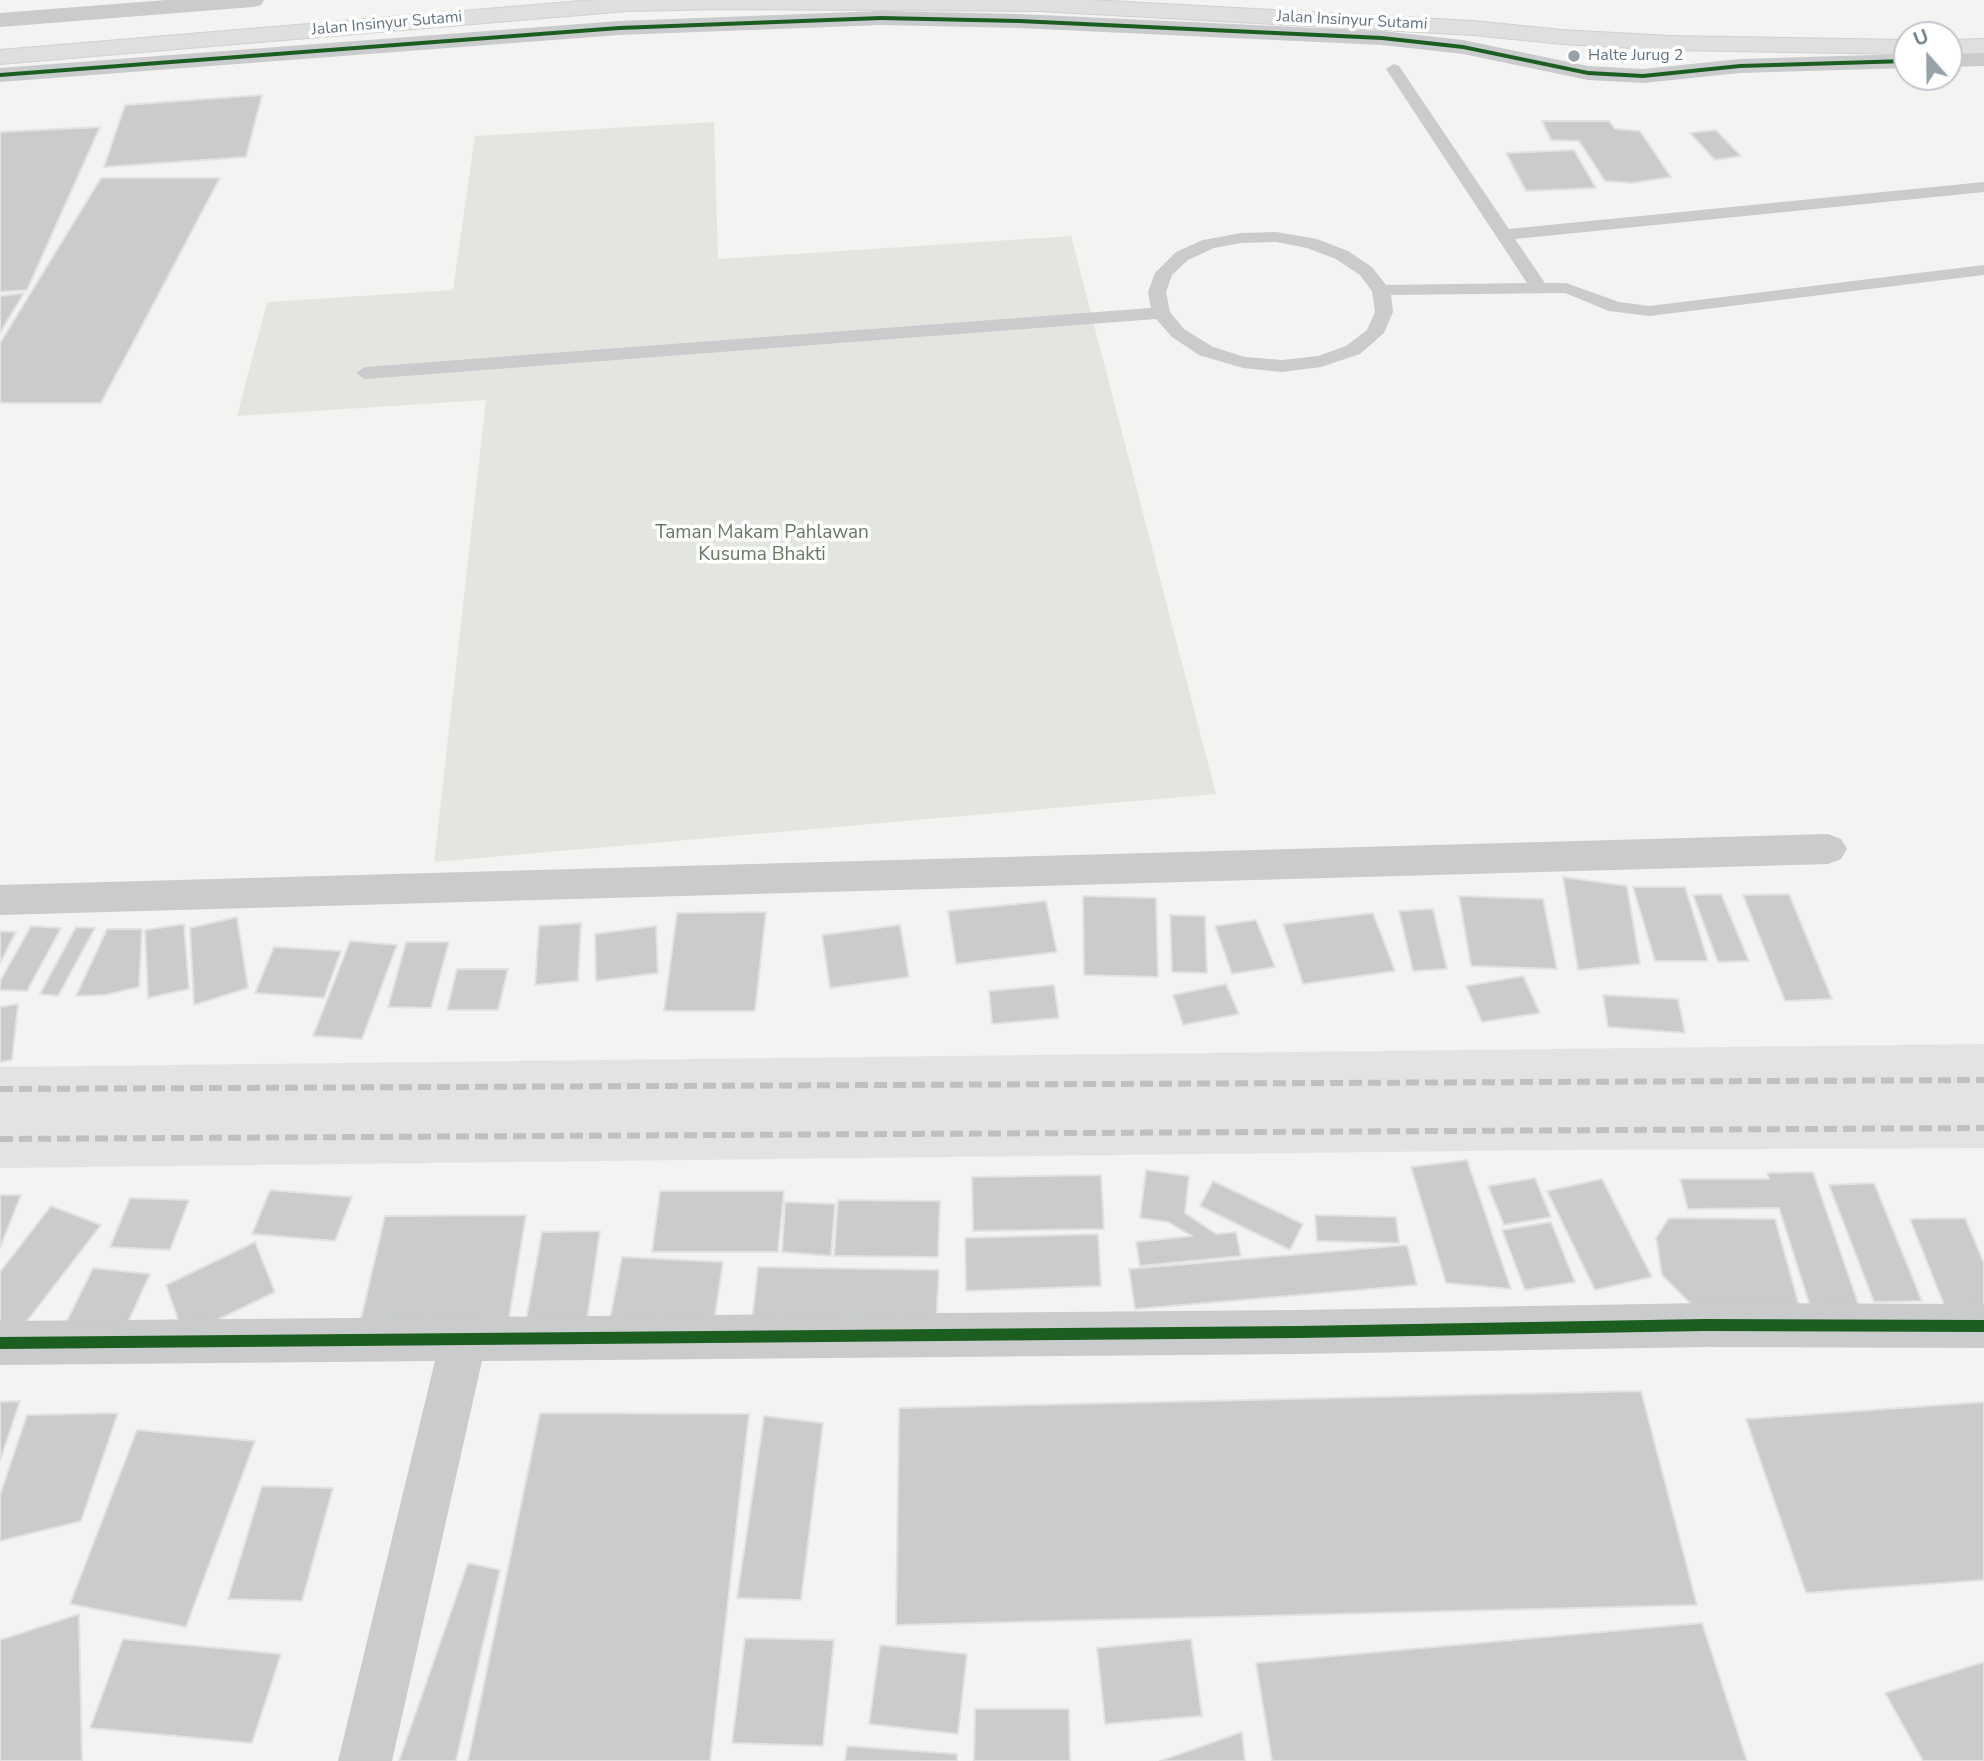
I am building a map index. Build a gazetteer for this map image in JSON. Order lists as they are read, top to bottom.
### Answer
{
  "streets": {
    "highway": ["Jalan Insinyur Sutami"]
  },
  "parks": ["Taman Makam Pahlawan Kusuma Bhakti"],
  "places": ["Halte Jurug 2"],
  "north": "top"
}
